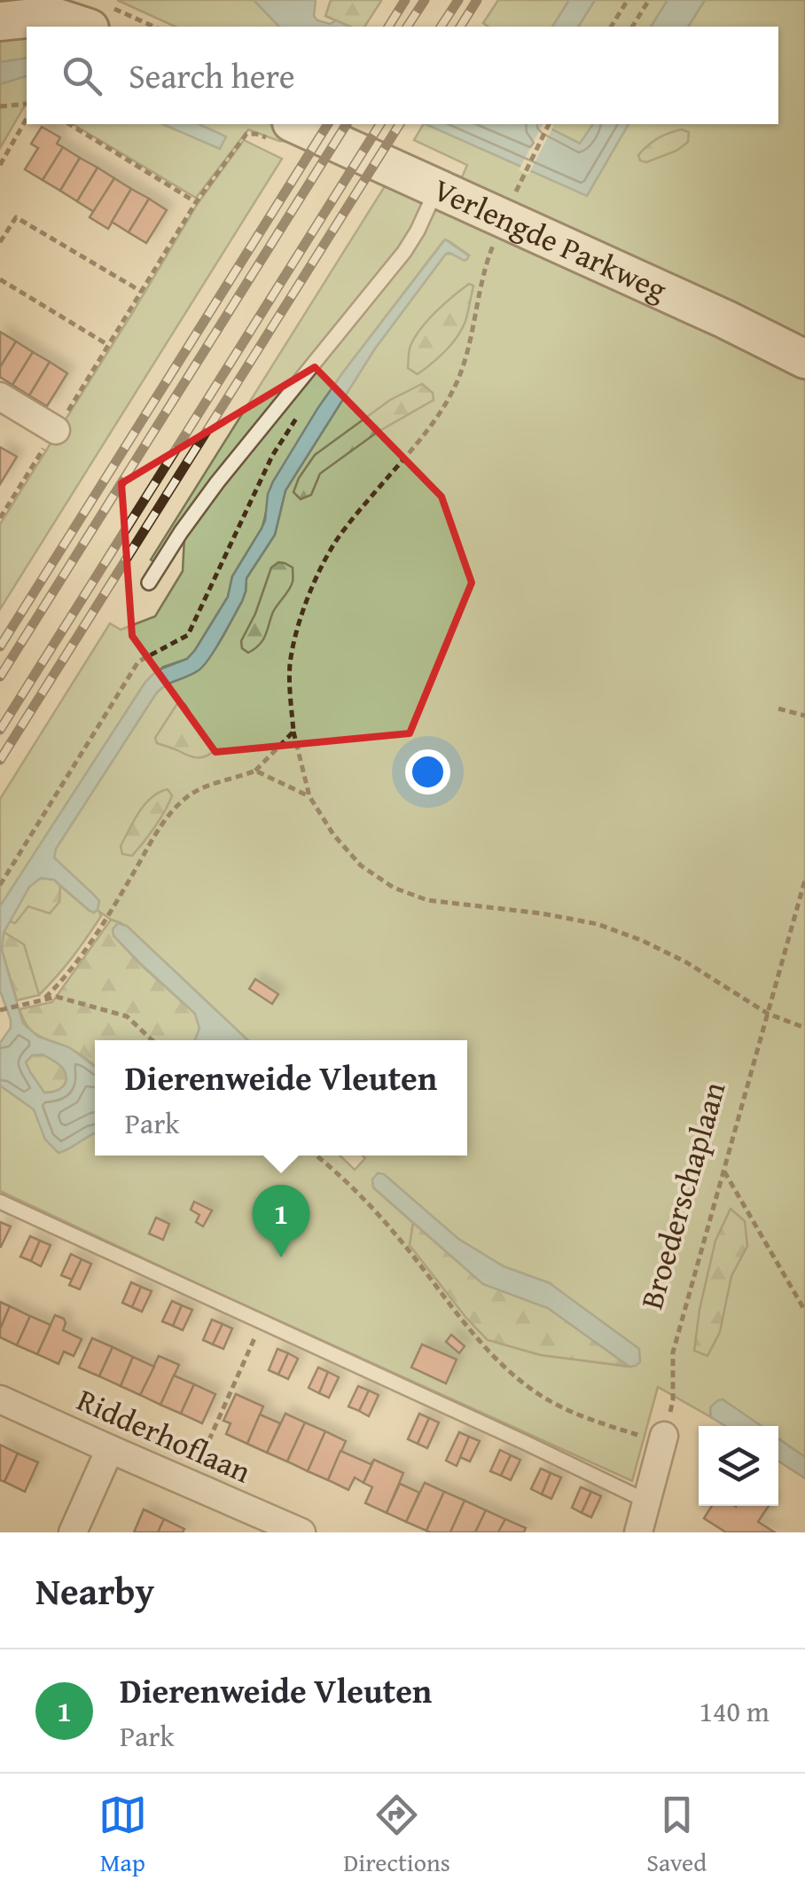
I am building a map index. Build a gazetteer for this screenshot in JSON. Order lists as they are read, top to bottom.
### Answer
{
  "streets": {
    "street": ["Verlengde Parkweg", "Ridderhoflaan"],
    "path": ["Broederschaplaan"]
  },
  "page": {
    "search": "Search here",
    "popup": ["Dierenweide Vleuten", "Park"],
    "pins": "1",
    "heading": "Nearby",
    "list": [
      {
        "mark": "1",
        "name": "Dierenweide Vleuten",
        "note": "Park",
        "value": "140 m"
      }
    ],
    "nav": ["Map", "Directions", "Saved"]
  }
}
